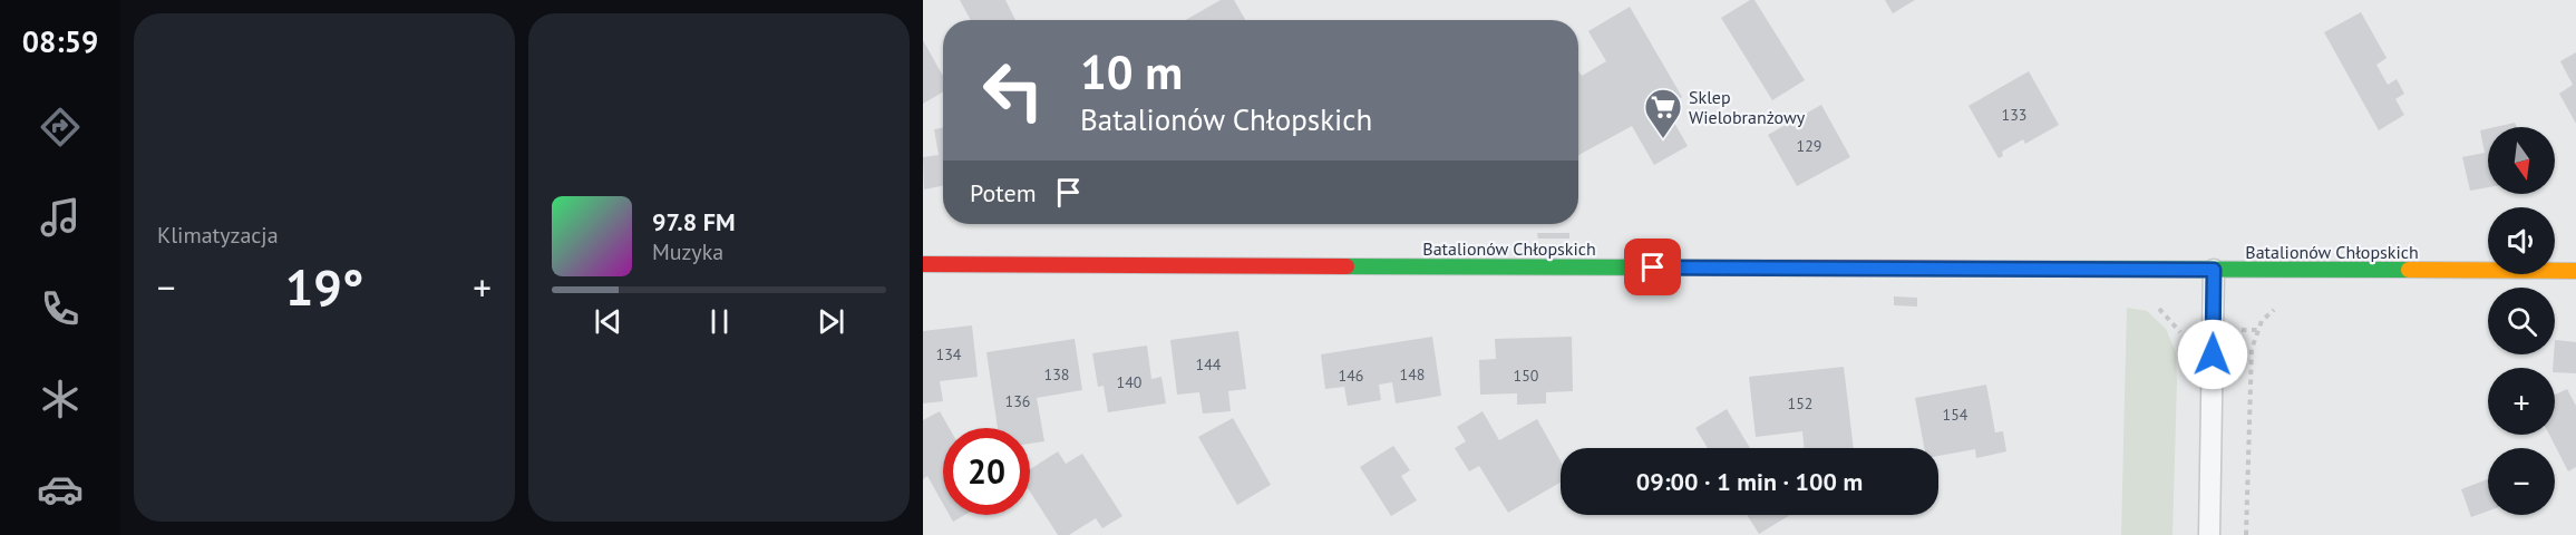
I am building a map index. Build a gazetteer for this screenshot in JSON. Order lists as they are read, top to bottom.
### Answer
{
  "streets": {
    "street": ["Batalionów Chłopskich"]
  },
  "places": {
    "supermarket": ["Sklep Wielobranżowy"]
  },
  "house_numbers": [
    "133",
    "129",
    "134",
    "144",
    "138",
    "148",
    "146",
    "150",
    "140",
    "136",
    "152",
    "154"
  ],
  "north": "bottom",
  "page": {
    "tabs": "08:59",
    "tile": "Klimatyzacja",
    "turn": ["10 m", "Batalionów Chłopskich"],
    "map_buttons": ["+", "−"],
    "then": "Potem",
    "song": ["97.8 FM", "Muzyka"],
    "heat": ["−", "19°", "+"],
    "limit": "20",
    "trip": "09:00 · 1 min · 100 m"
  }
}
